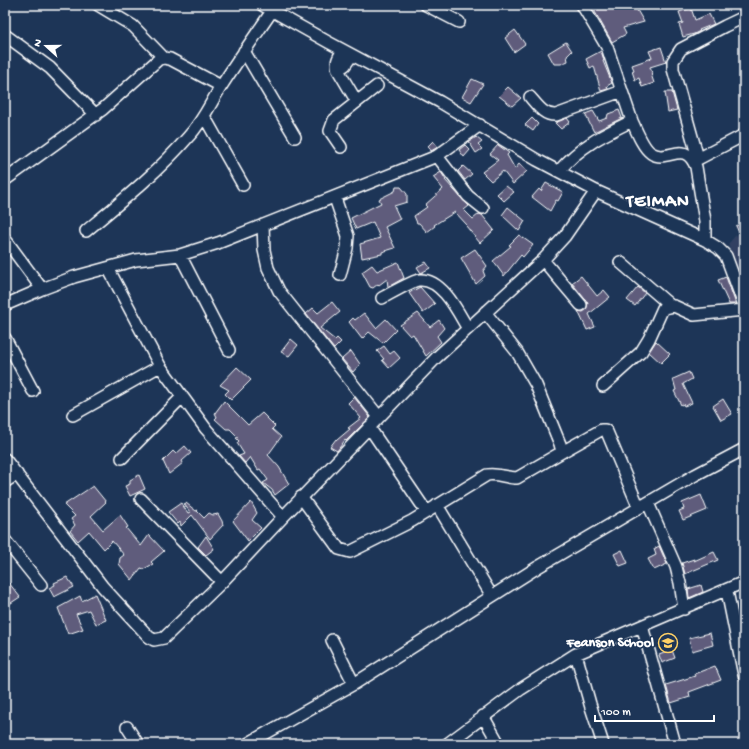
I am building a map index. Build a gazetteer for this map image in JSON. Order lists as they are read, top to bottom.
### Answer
{
  "districts": ["TEIMAN"],
  "places": {
    "school or university": ["Feanson School"]
  },
  "scale_bar": "100 m",
  "north": "left"
}
